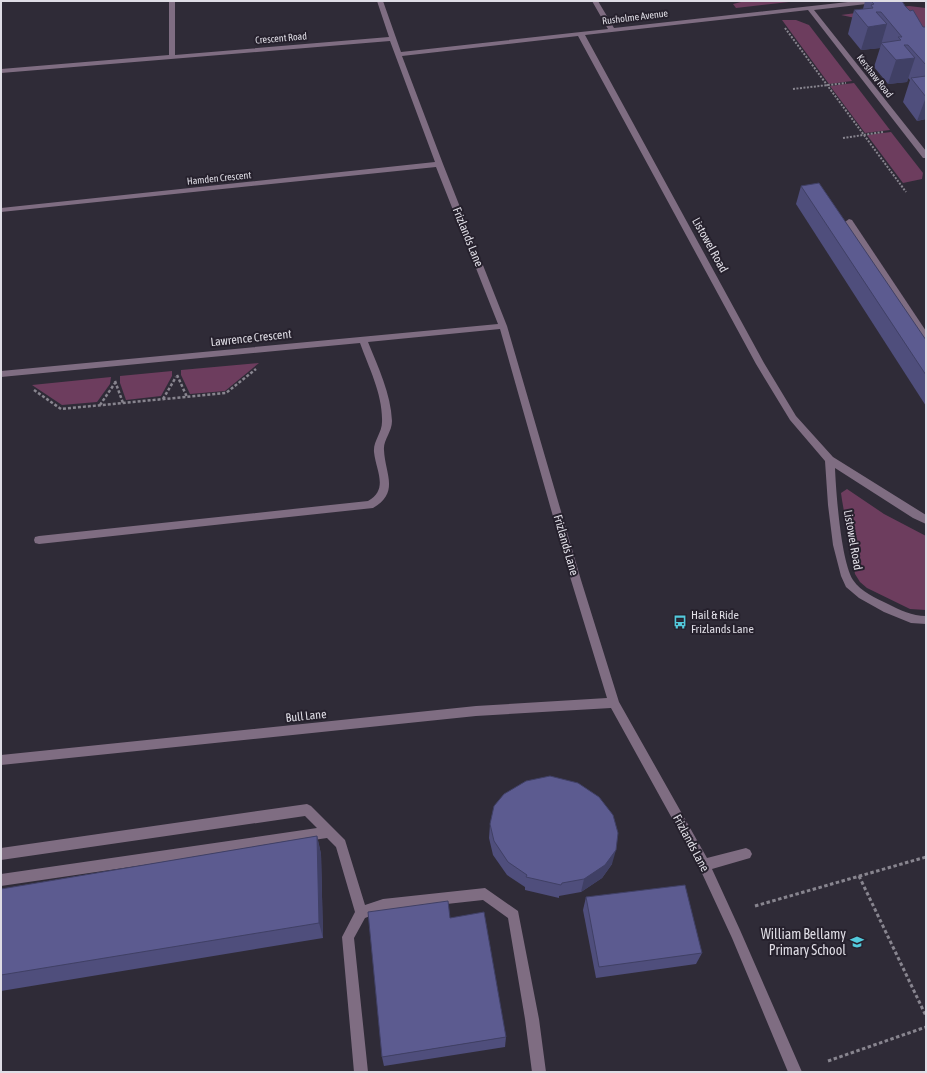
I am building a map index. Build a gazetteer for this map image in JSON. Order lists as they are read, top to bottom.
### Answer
{
  "streets": {
    "street": [
      "Rusholme Avenue",
      "Crescent Road",
      "Kershaw Road",
      "Hamden Crescent",
      "Frizlands Lane",
      "Listowel Road",
      "Lawrence Crescent",
      "Bull Lane"
    ]
  },
  "crossings": [
    ["Rusholme Avenue", "Kershaw Road"],
    ["Rusholme Avenue", "Frizlands Lane"],
    ["Rusholme Avenue", "Listowel Road"],
    ["Crescent Road", "Frizlands Lane"],
    ["Hamden Crescent", "Frizlands Lane"],
    ["Frizlands Lane", "Lawrence Crescent"],
    ["Frizlands Lane", "Bull Lane"]
  ],
  "places": {
    "bus stop": ["Hail & Ride Frizlands Lane"],
    "school or university": ["William Bellamy Primary School"]
  }
}
